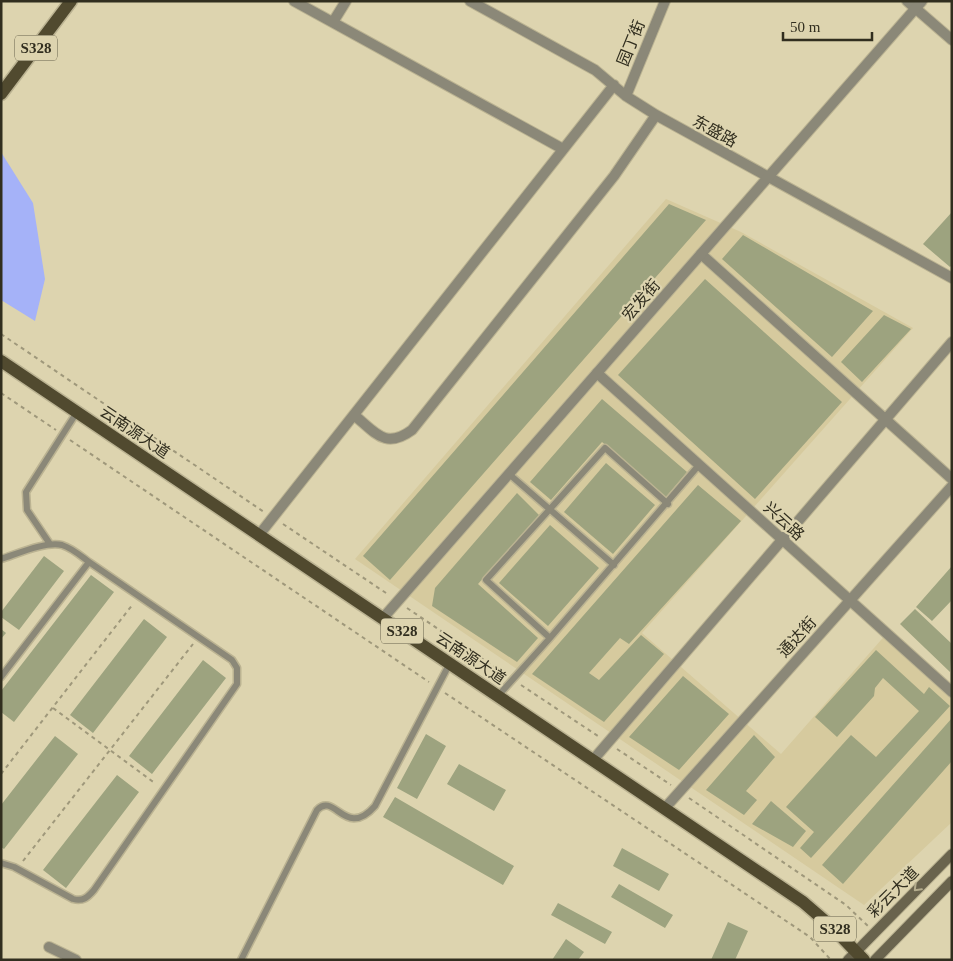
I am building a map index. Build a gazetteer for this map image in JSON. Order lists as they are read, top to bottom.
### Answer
{
  "streets": {
    "main road": ["S328", "云南源大道", "彩云大道"],
    "street": [
      "园丁街",
      "东盛路",
      "宏发街",
      "兴云路",
      "通达街"
    ]
  },
  "crossings": [
    ["园丁街", "东盛路"],
    ["东盛路", "宏发街"],
    ["宏发街", "云南源大道"],
    ["宏发街", "兴云路"],
    ["云南源大道", "通达街"],
    ["云南源大道", "彩云大道"],
    ["兴云路", "通达街"]
  ],
  "scale_bar": "50 m"
}
